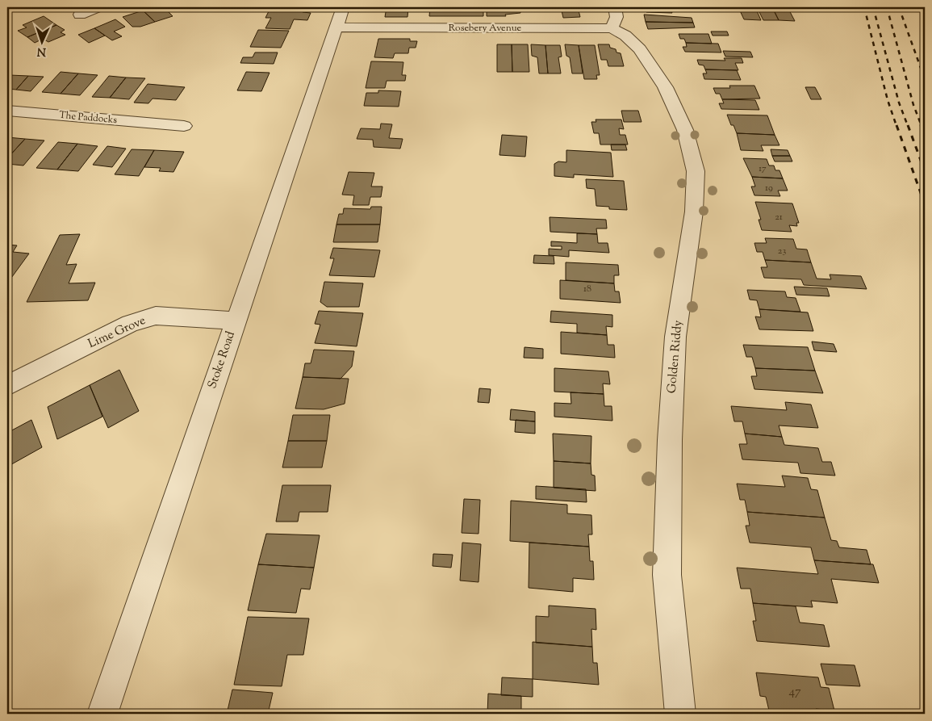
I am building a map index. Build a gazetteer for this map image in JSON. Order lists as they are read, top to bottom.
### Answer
{
  "streets": {
    "street": [
      "Rosebery Avenue",
      "The Paddocks",
      "Lime Grove",
      "Golden Riddy",
      "Stoke Road"
    ]
  },
  "crossings": [
    ["Rosebery Avenue", "Golden Riddy"],
    ["Rosebery Avenue", "Stoke Road"],
    ["Lime Grove", "Stoke Road"]
  ],
  "house_numbers": [
    "17",
    "19",
    "21",
    "23",
    "18",
    "47"
  ],
  "north": "bottom"
}
